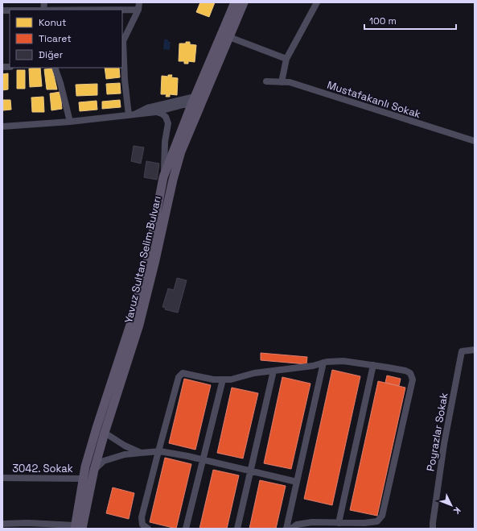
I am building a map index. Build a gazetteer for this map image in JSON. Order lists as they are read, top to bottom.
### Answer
{
  "streets": {
    "main road": ["Yavuz Sultan Selim Bulvarı"],
    "street": ["Mustafakanlı Sokak", "Poyrazlar Sokak", "3042. Sokak"]
  },
  "crossings": [
    ["Yavuz Sultan Selim Bulvarı", "3042. Sokak"]
  ],
  "legend": ["Konut", "Ticaret", "Diğer"],
  "scale_bar": "100 m",
  "north": "bottom right"
}
